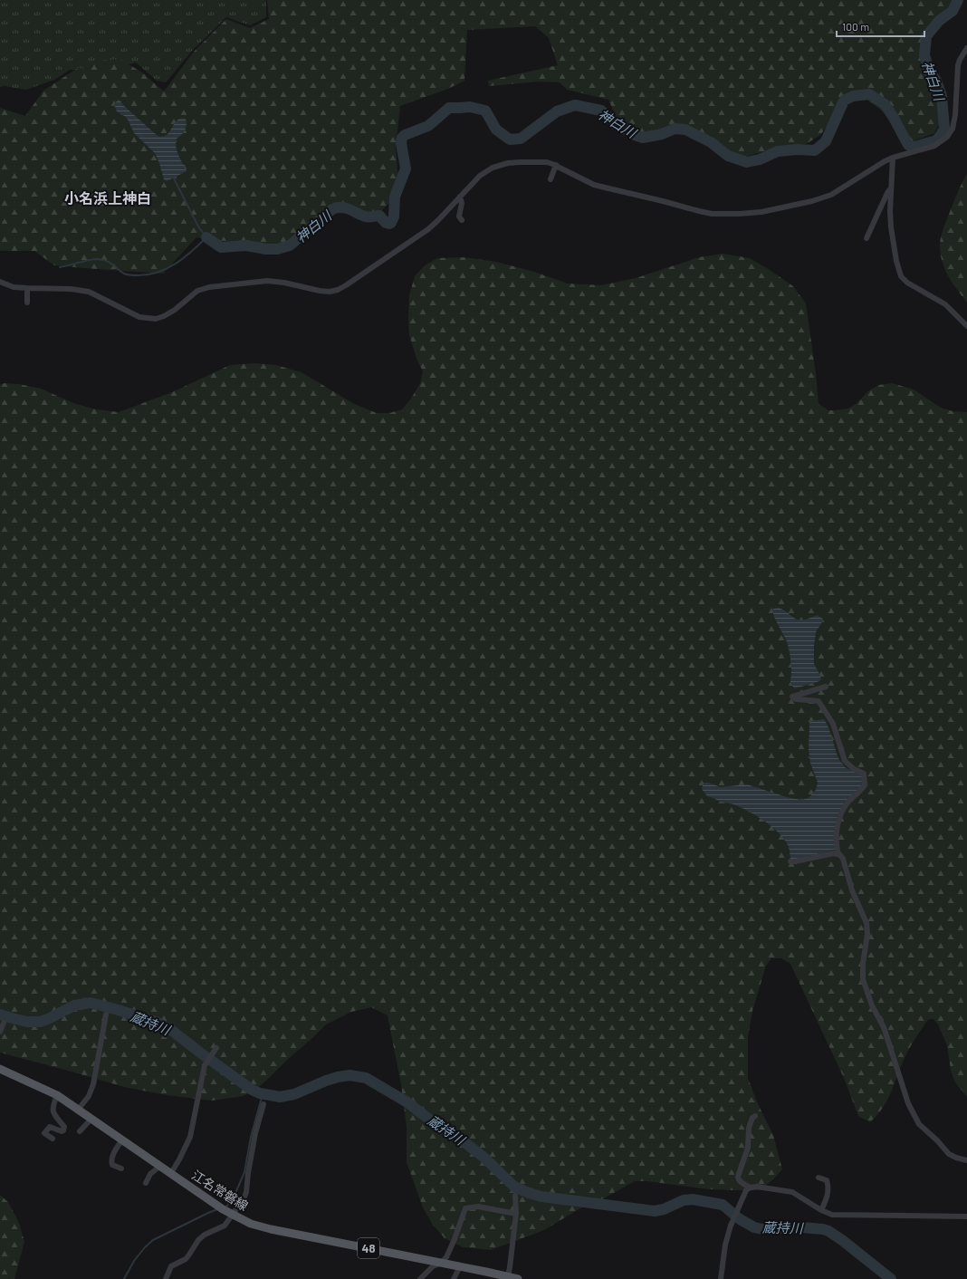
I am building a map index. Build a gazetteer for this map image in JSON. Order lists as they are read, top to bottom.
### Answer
{
  "streets": {
    "main road": ["江名常磐線", "48"]
  },
  "districts": ["小名浜上神白"],
  "water": ["神白川", "蔵持川"],
  "scale_bar": "100 m"
}
